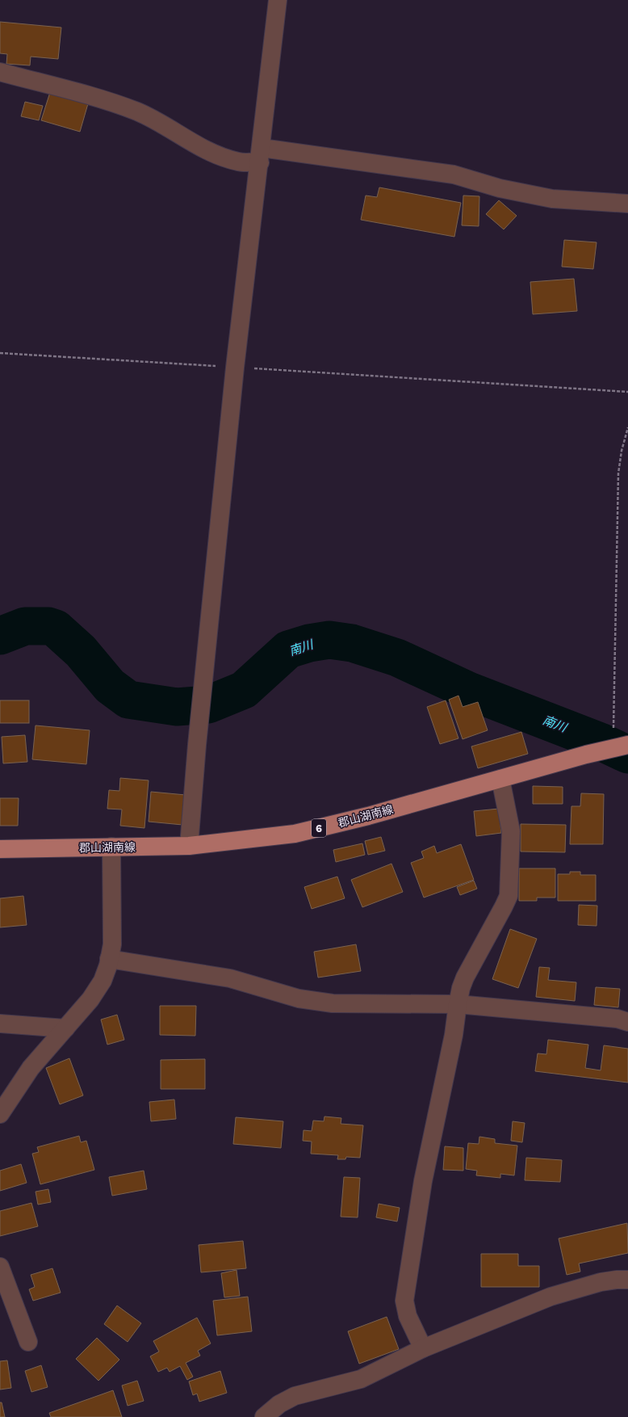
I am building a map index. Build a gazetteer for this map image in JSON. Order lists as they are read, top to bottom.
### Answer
{
  "streets": {
    "main road": ["郡山湖南線", "6"]
  },
  "water": ["南川"]
}
